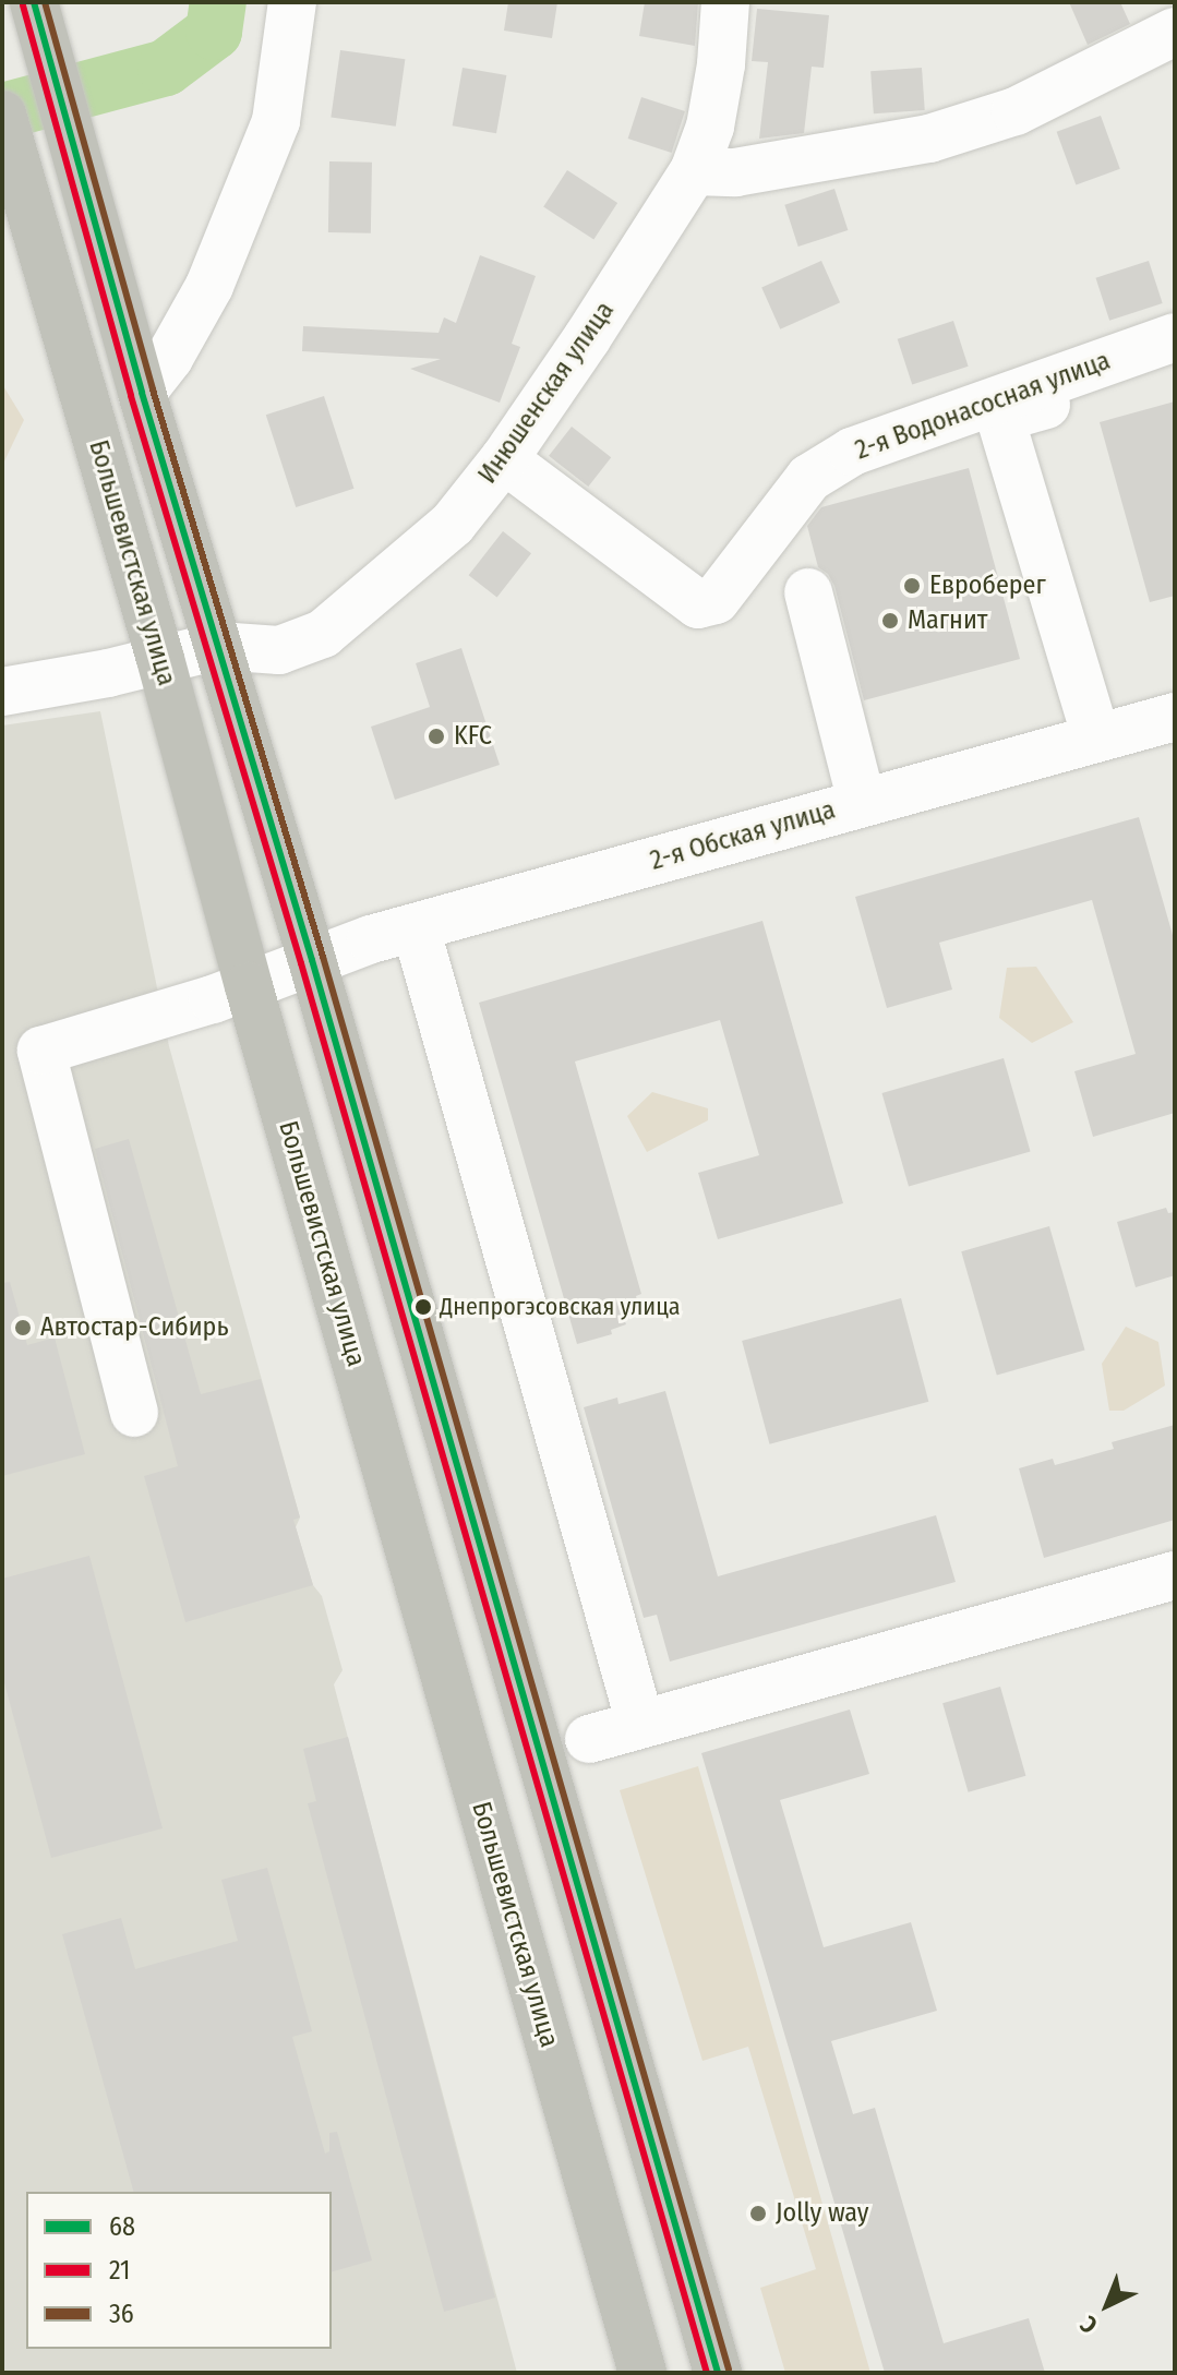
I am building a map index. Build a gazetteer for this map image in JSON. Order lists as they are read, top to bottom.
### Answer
{
  "streets": {
    "highway": ["Большевистская улица"],
    "street": ["Инюшенская улица", "2-я Водонасосная улица", "2-я Обская улица"]
  },
  "crossings": [
    ["Инюшенская улица", "2-я Водонасосная улица"],
    ["Большевистская улица", "2-я Обская улица"]
  ],
  "places": [
    "Евроберег",
    "Магнит",
    "KFC",
    "Днепрогэсовская улица",
    "Автостар-Сибирь",
    "Jolly way"
  ],
  "lines": ["transit line 68", "transit line 36", "transit line 21"],
  "legend": ["68", "21", "36"],
  "north": "bottom left"
}
